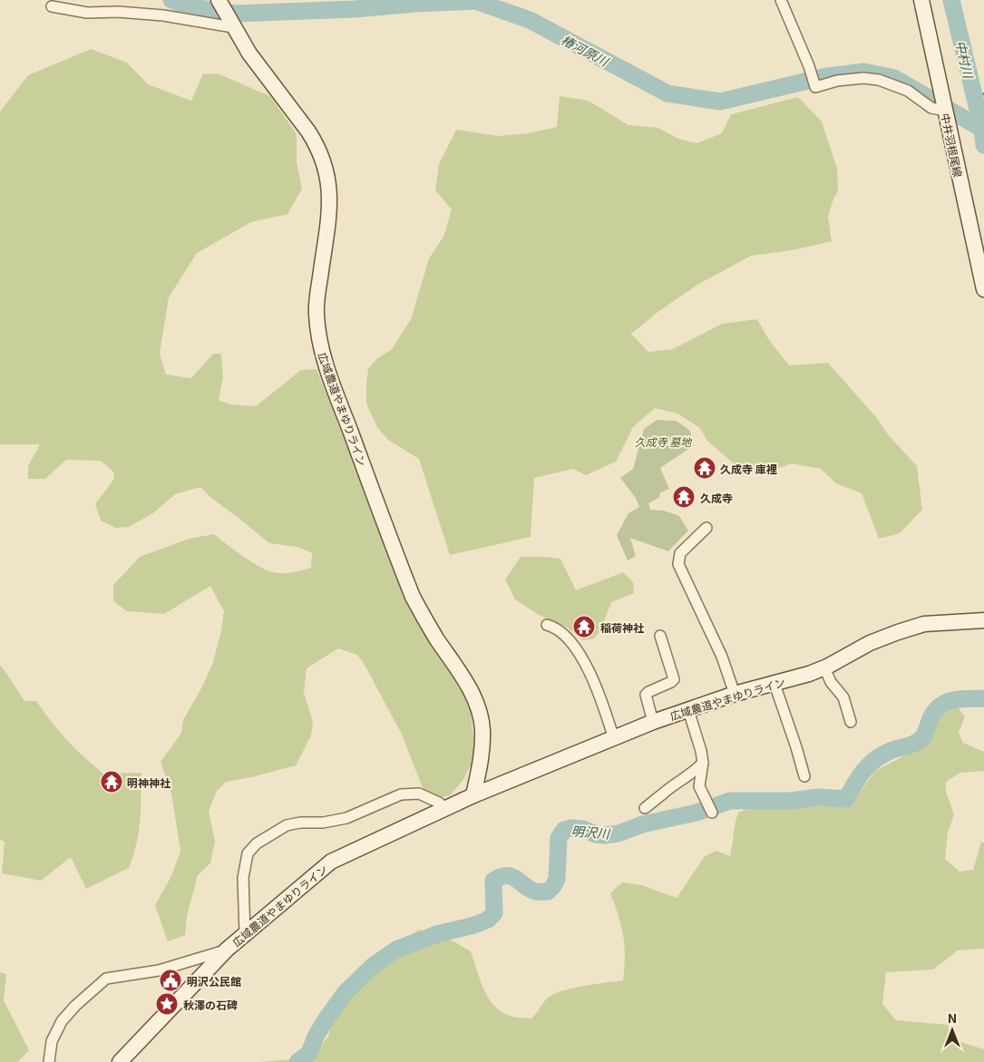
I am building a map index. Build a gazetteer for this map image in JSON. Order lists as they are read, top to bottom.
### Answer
{
  "streets": {
    "street": ["中井羽根尾線", "広域農道やまゆりライン"]
  },
  "water": ["椿河原川", "中村川", "明沢川"],
  "parks": ["久成寺 墓地"],
  "places": {
    "temple": [
      "久成寺 庫裡",
      "久成寺",
      "稲荷神社",
      "明神神社"
    ],
    "public building": ["明沢公民館"],
    "place": ["秋澤の石碑"]
  },
  "north": "top"
}
